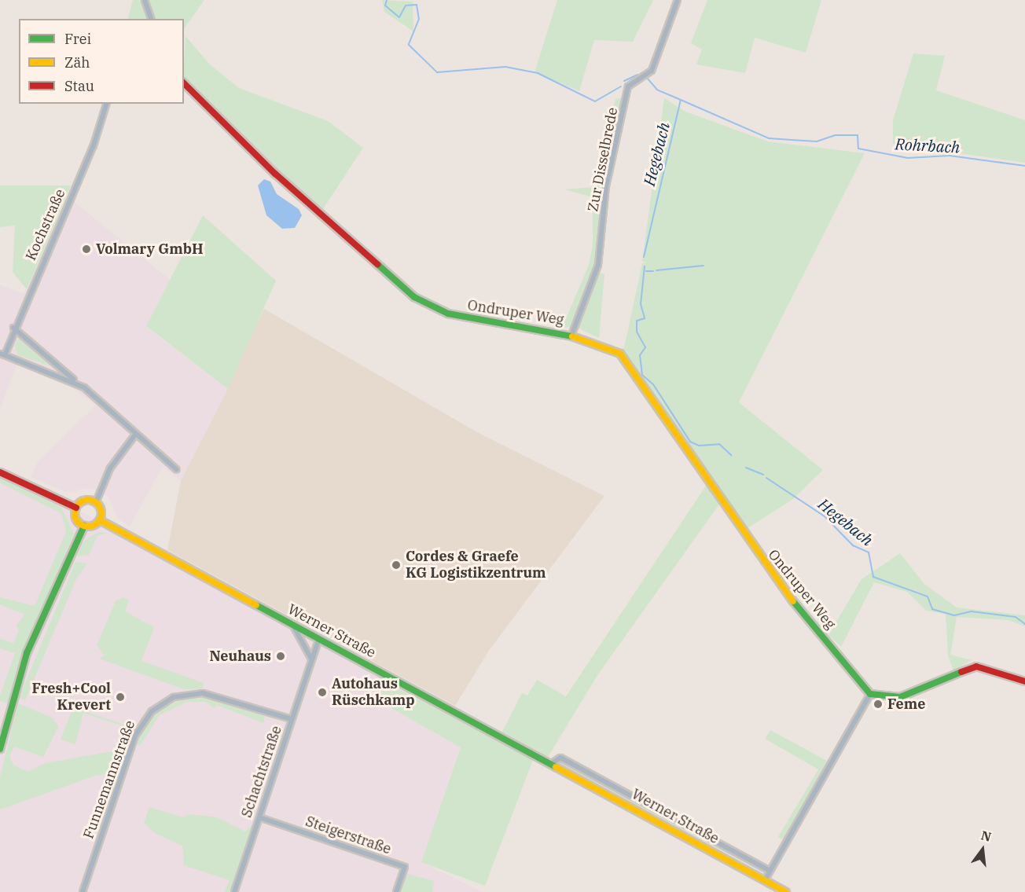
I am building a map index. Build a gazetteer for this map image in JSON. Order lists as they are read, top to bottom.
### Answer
{
  "streets": {
    "street": [
      "Zur Disselbrede",
      "Kochstraße",
      "Ondruper Weg",
      "Werner Straße",
      "Schachtstraße",
      "Funnemannstraße",
      "Steigerstraße"
    ]
  },
  "crossings": [
    ["Zur Disselbrede", "Ondruper Weg"],
    ["Werner Straße", "Schachtstraße"],
    ["Schachtstraße", "Funnemannstraße"],
    ["Schachtstraße", "Steigerstraße"]
  ],
  "water": ["Rohrbach", "Hegebach"],
  "places": [
    "Volmary GmbH",
    "Cordes & Graefe KG Logistikzentrum",
    "Neuhaus",
    "Autohaus Rüschkamp",
    "Fresh+Cool Krevert",
    "Feme"
  ],
  "legend": ["Frei", "Zäh", "Stau"],
  "north": "top"
}
